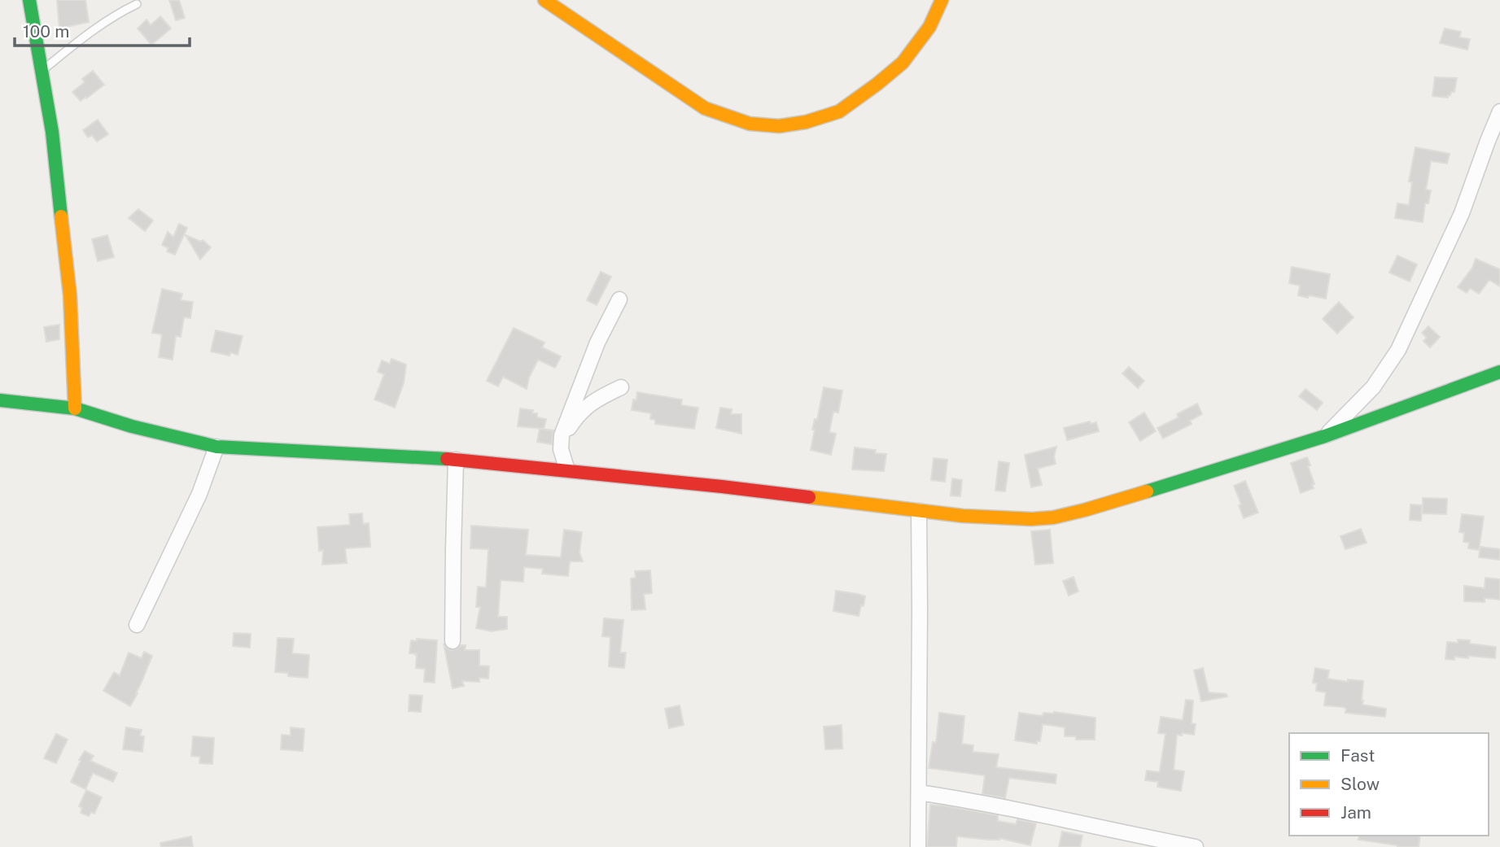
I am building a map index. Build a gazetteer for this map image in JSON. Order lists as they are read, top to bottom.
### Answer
{
  "legend": ["Fast", "Slow", "Jam"],
  "scale_bar": "100 m"
}
